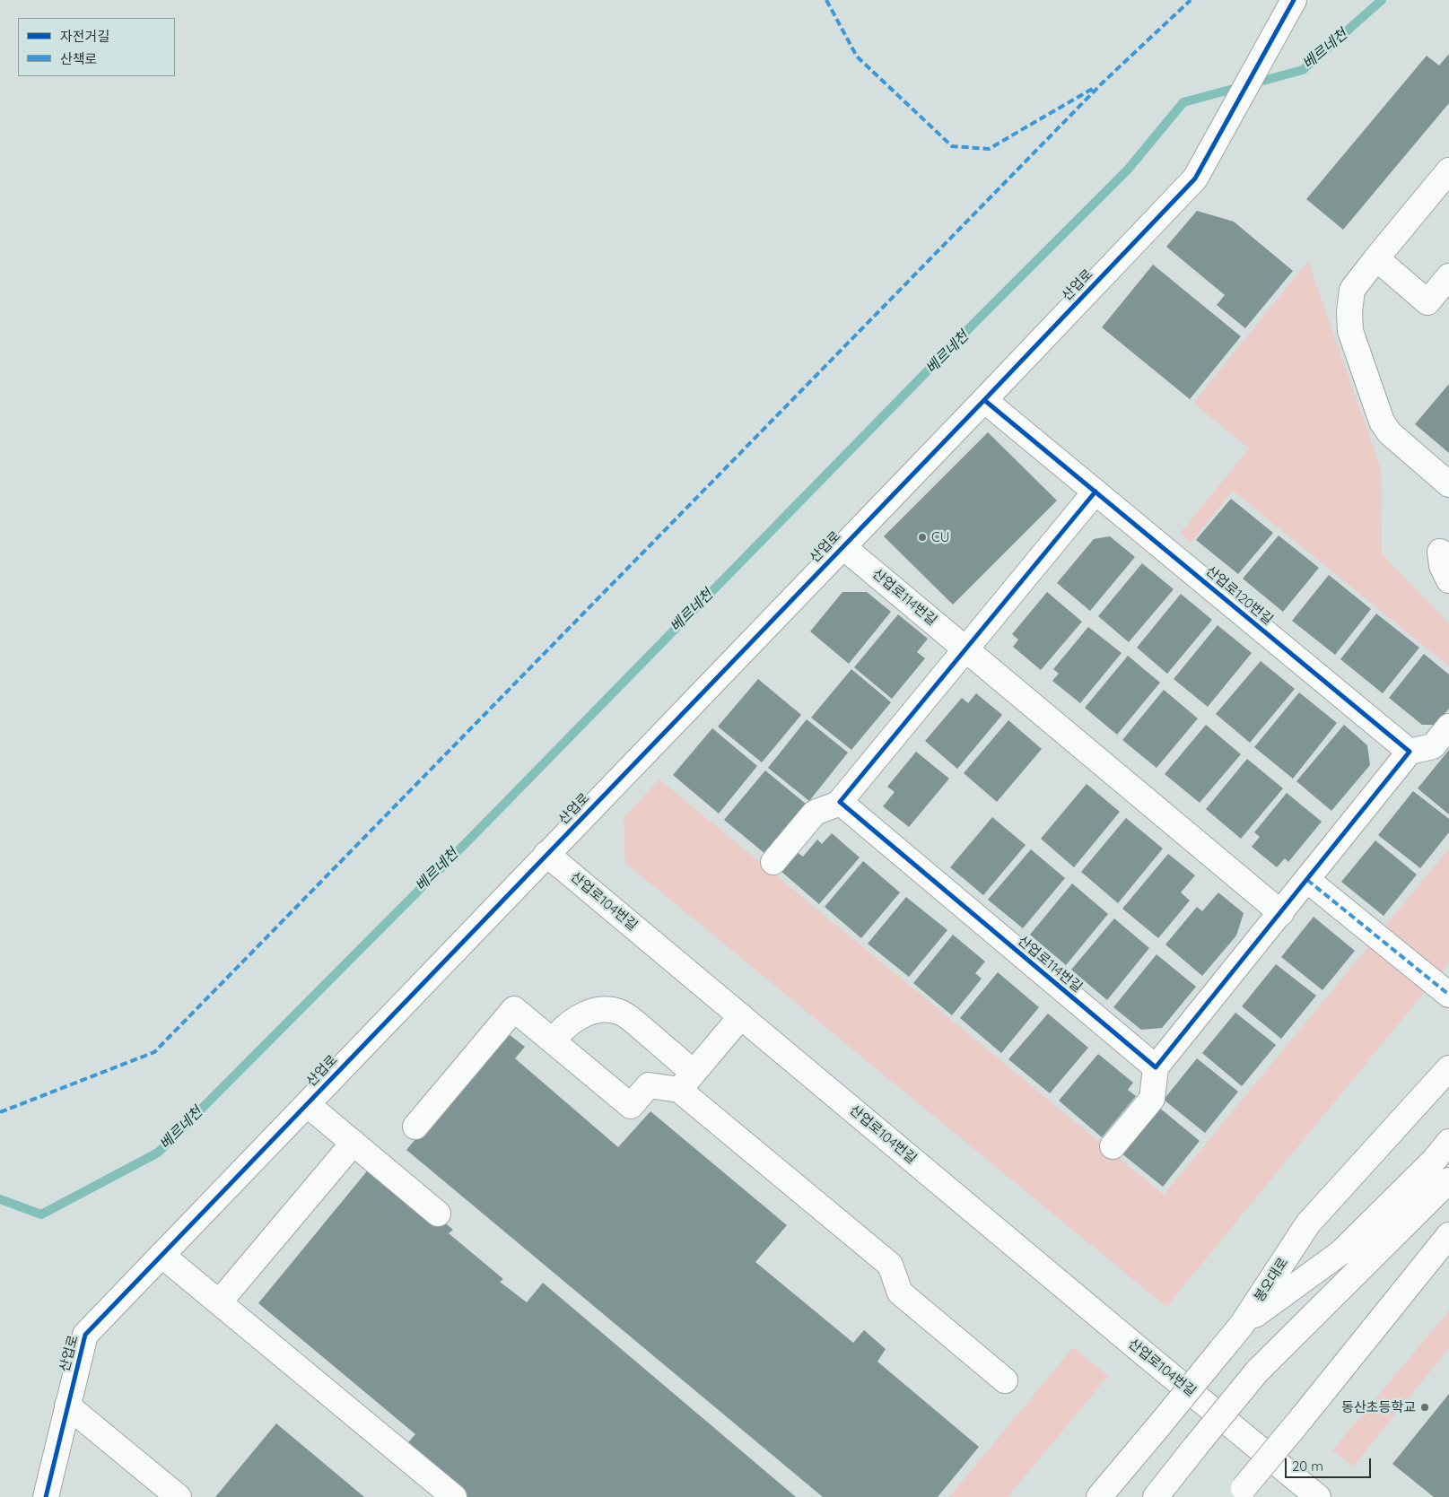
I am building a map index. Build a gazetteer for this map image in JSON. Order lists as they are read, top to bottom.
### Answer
{
  "streets": {
    "street": [
      "산업로",
      "산업로120번길",
      "산업로114번길",
      "산업로104번길",
      "봉오대로"
    ]
  },
  "crossings": [
    ["산업로", "산업로120번길"],
    ["산업로", "산업로114번길"],
    ["산업로", "산업로104번길"]
  ],
  "water": ["베르네천"],
  "places": ["CU", "동산초등학교"],
  "legend": ["자전거길", "산책로"],
  "scale_bar": "20 m"
}
